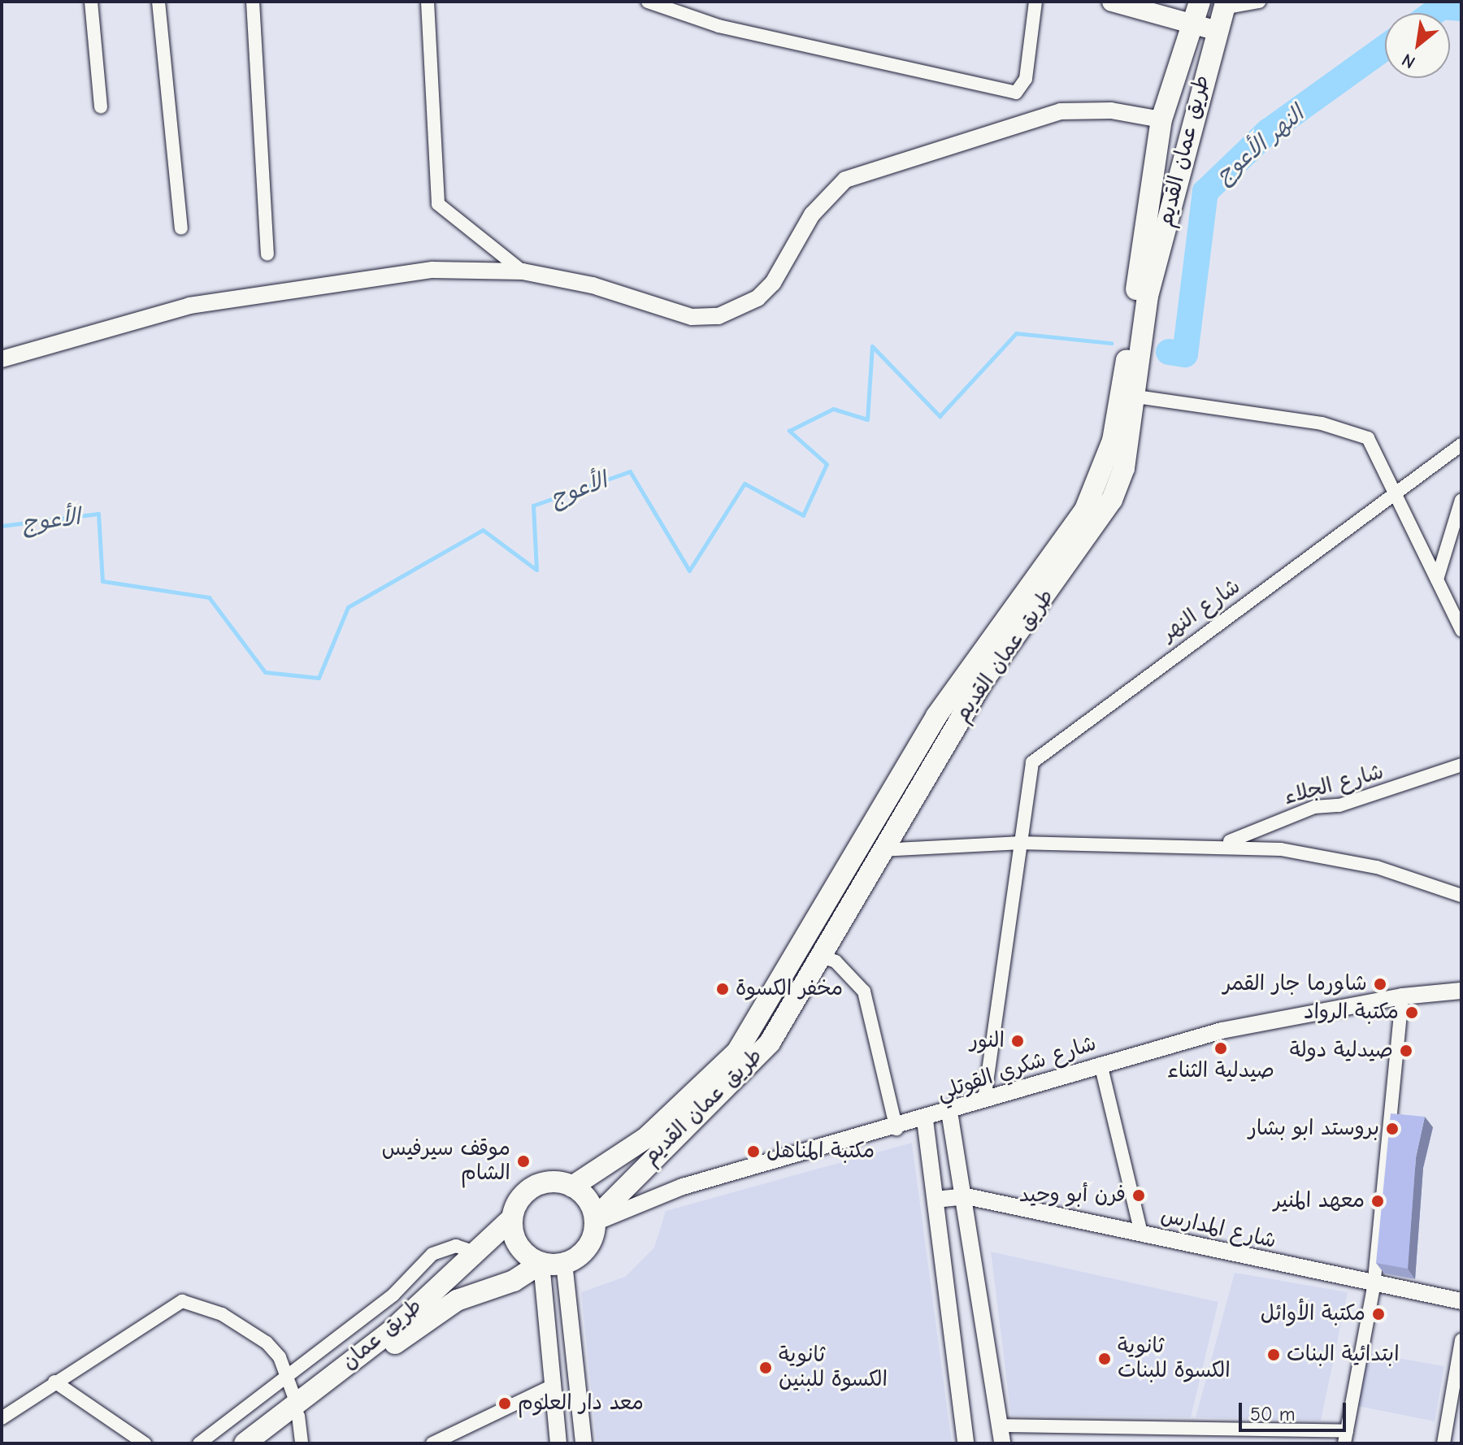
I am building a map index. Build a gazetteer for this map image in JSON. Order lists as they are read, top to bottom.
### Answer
{
  "streets": {
    "main road": ["طريق عمان القديم", "طريق عمان"],
    "street": [
      "شارع النهر",
      "شارع الجلاء",
      "شارع شكري القوتلي",
      "شارع المدارس"
    ]
  },
  "crossings": [
    ["طريق عمان القديم", "شارع شكري القوتلي"],
    ["طريق عمان القديم", "طريق عمان"],
    ["شارع النهر", "شارع شكري القوتلي"],
    ["شارع شكري القوتلي", "طريق عمان"]
  ],
  "water": ["النهر الأعوج", "الأعوج"],
  "places": [
    "شاورما جار القمر",
    "مخفر الكسوة",
    "مكتبة الرواد",
    "النور",
    "صيدلية الثناء",
    "صيدلية دولة",
    "بروستد ابو بشار",
    "مكتبة المناهل",
    "موقف سيرفيس الشام",
    "فرن أبو وحيد",
    "معهد المنير",
    "مكتبة الأوائل",
    "ابتدائية البنات",
    "ثانوية الكسوة للبنات",
    "ثانوية الكسوة للبنين",
    "معد دار العلوم"
  ],
  "scale_bar": "50 m",
  "north": "bottom left"
}
